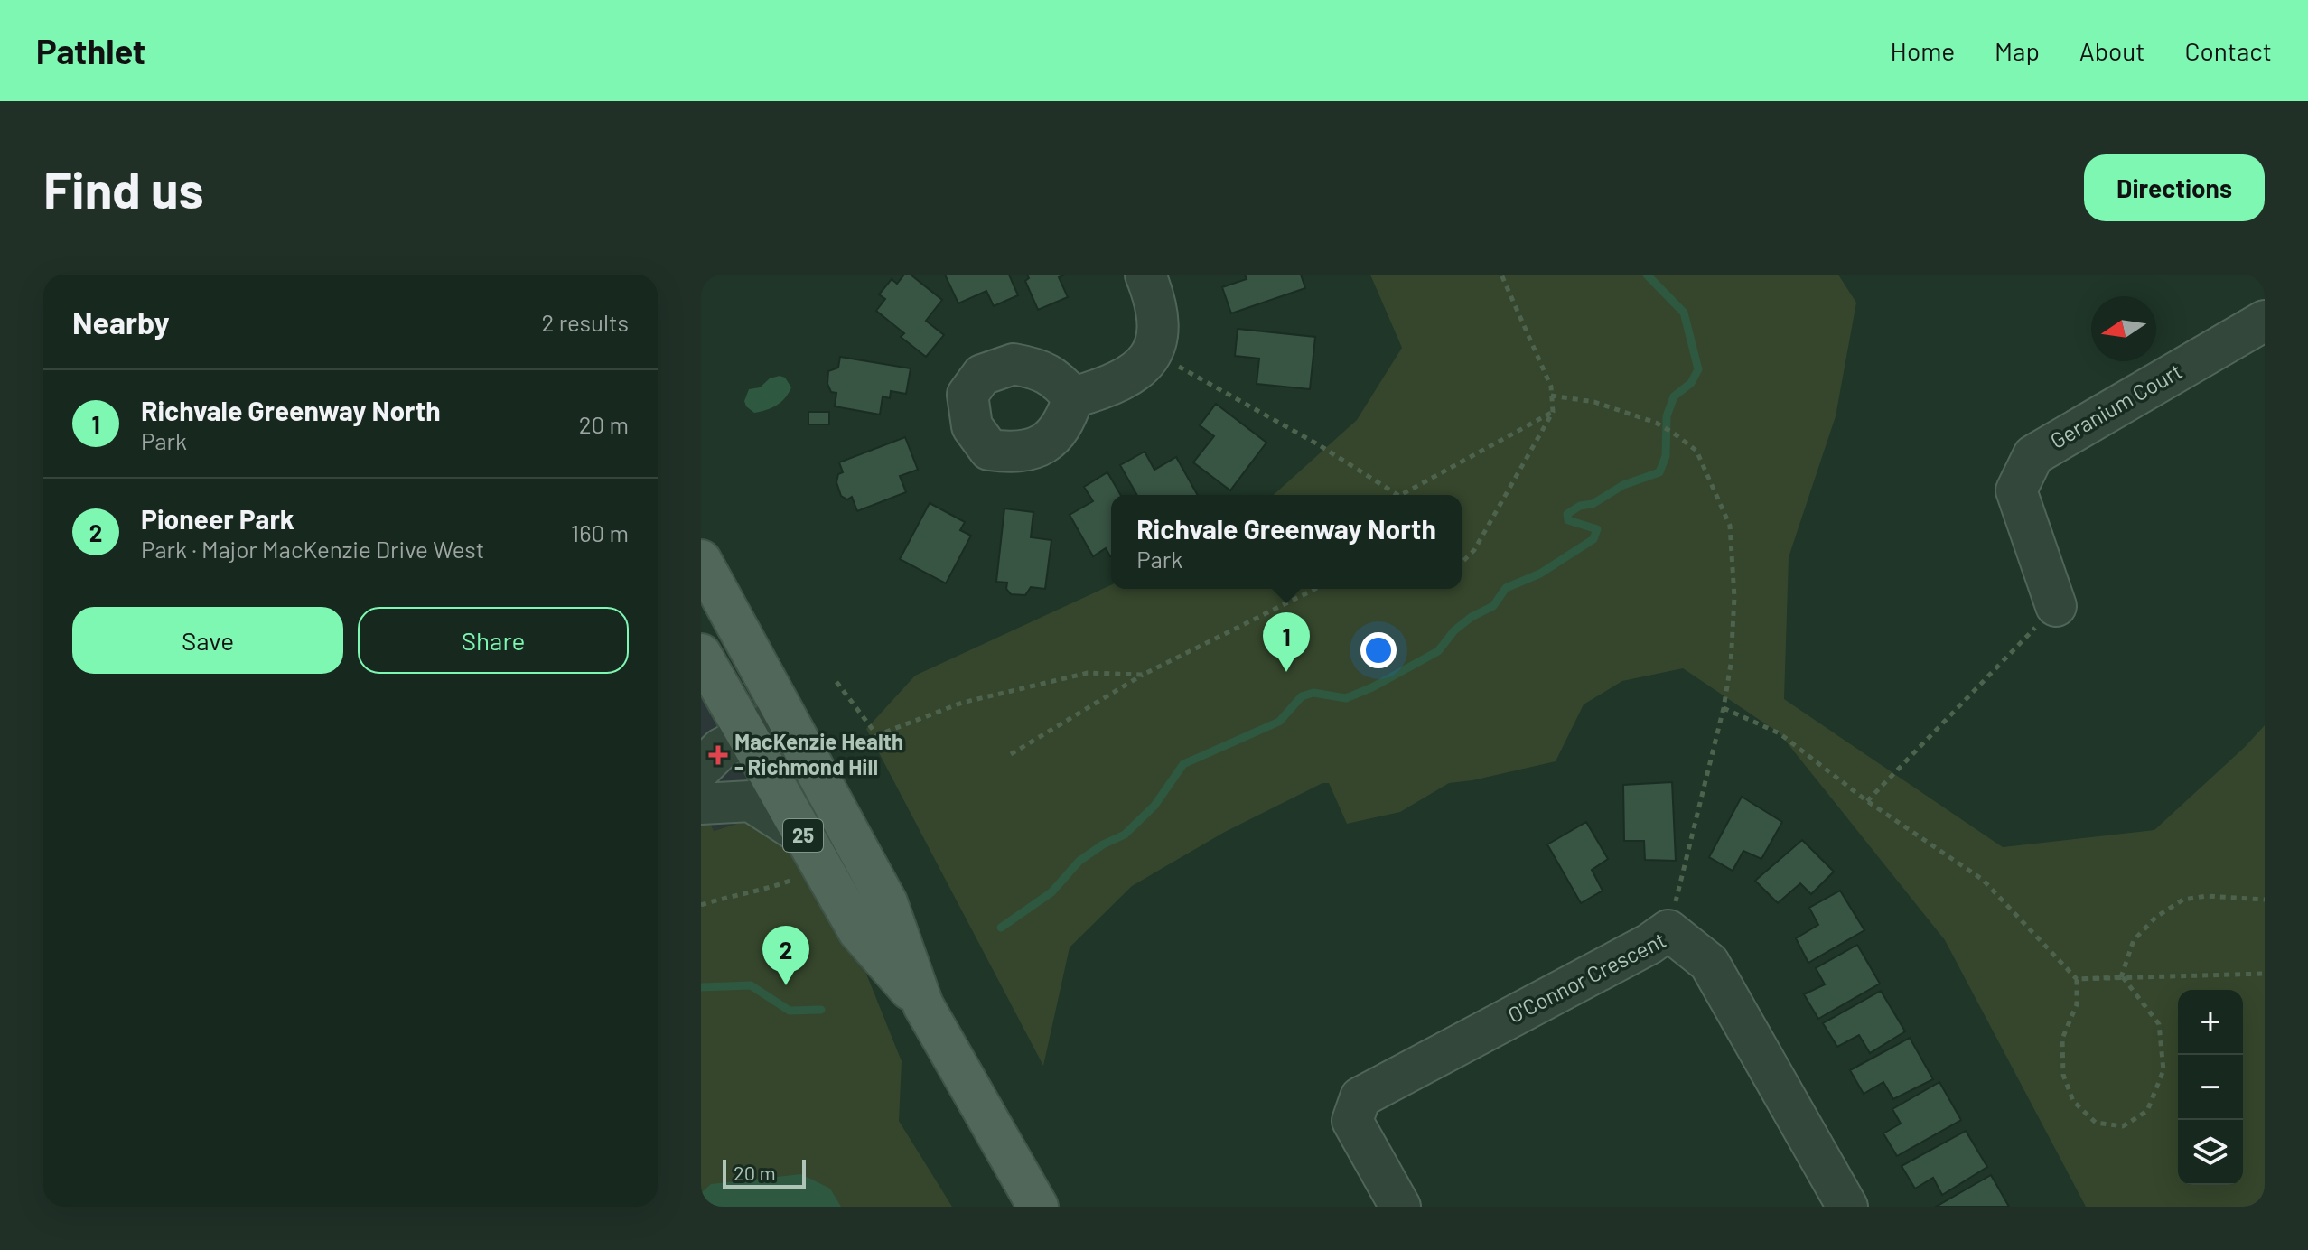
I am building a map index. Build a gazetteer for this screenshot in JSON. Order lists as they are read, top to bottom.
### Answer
{
  "streets": {
    "main road": ["25"],
    "street": ["Geranium Court", "O'Connor Crescent"]
  },
  "places": {
    "health": ["MacKenzie Health - Richmond Hill"]
  },
  "scale_bar": "20 m",
  "north": "left",
  "page": {
    "header": "Pathlet",
    "nav": [
      "Home",
      "Map",
      "About",
      "Contact"
    ],
    "buttons": [
      "Directions",
      ["Save", "Share"]
    ],
    "title": "Find us",
    "heading": ["Nearby", "2 results"],
    "list": [
      {
        "mark": "1",
        "name": "Richvale Greenway North",
        "note": "Park",
        "value": "20 m"
      },
      {
        "mark": "2",
        "name": "Pioneer Park",
        "note": "Park · Major MacKenzie Drive West",
        "value": "160 m"
      }
    ],
    "popup": ["Richvale Greenway North", "Park"],
    "pins": ["1", "2"],
    "map_buttons": ["+", "−"],
    "scale": "20 m"
  }
}
